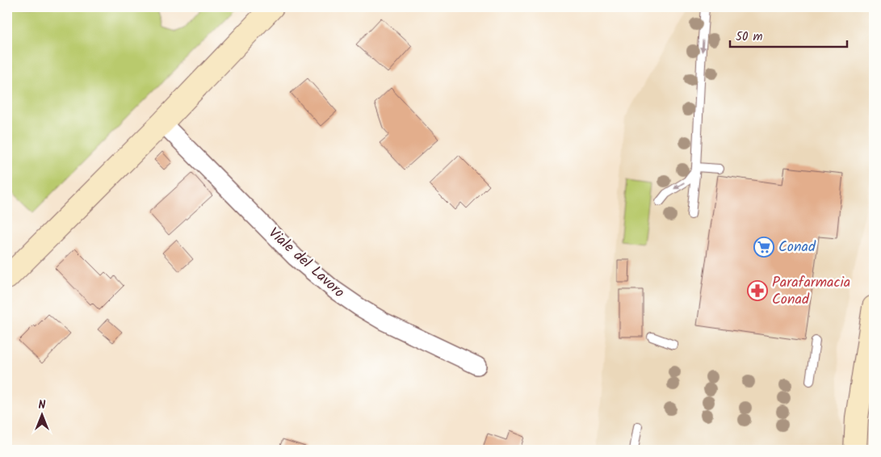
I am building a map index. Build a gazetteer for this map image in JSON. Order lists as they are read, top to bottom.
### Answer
{
  "streets": {
    "street": ["Viale del Lavoro"]
  },
  "places": {
    "supermarket": ["Conad"],
    "pharmacy": ["Parafarmacia Conad"]
  },
  "scale_bar": "50 m",
  "north": "top"
}
